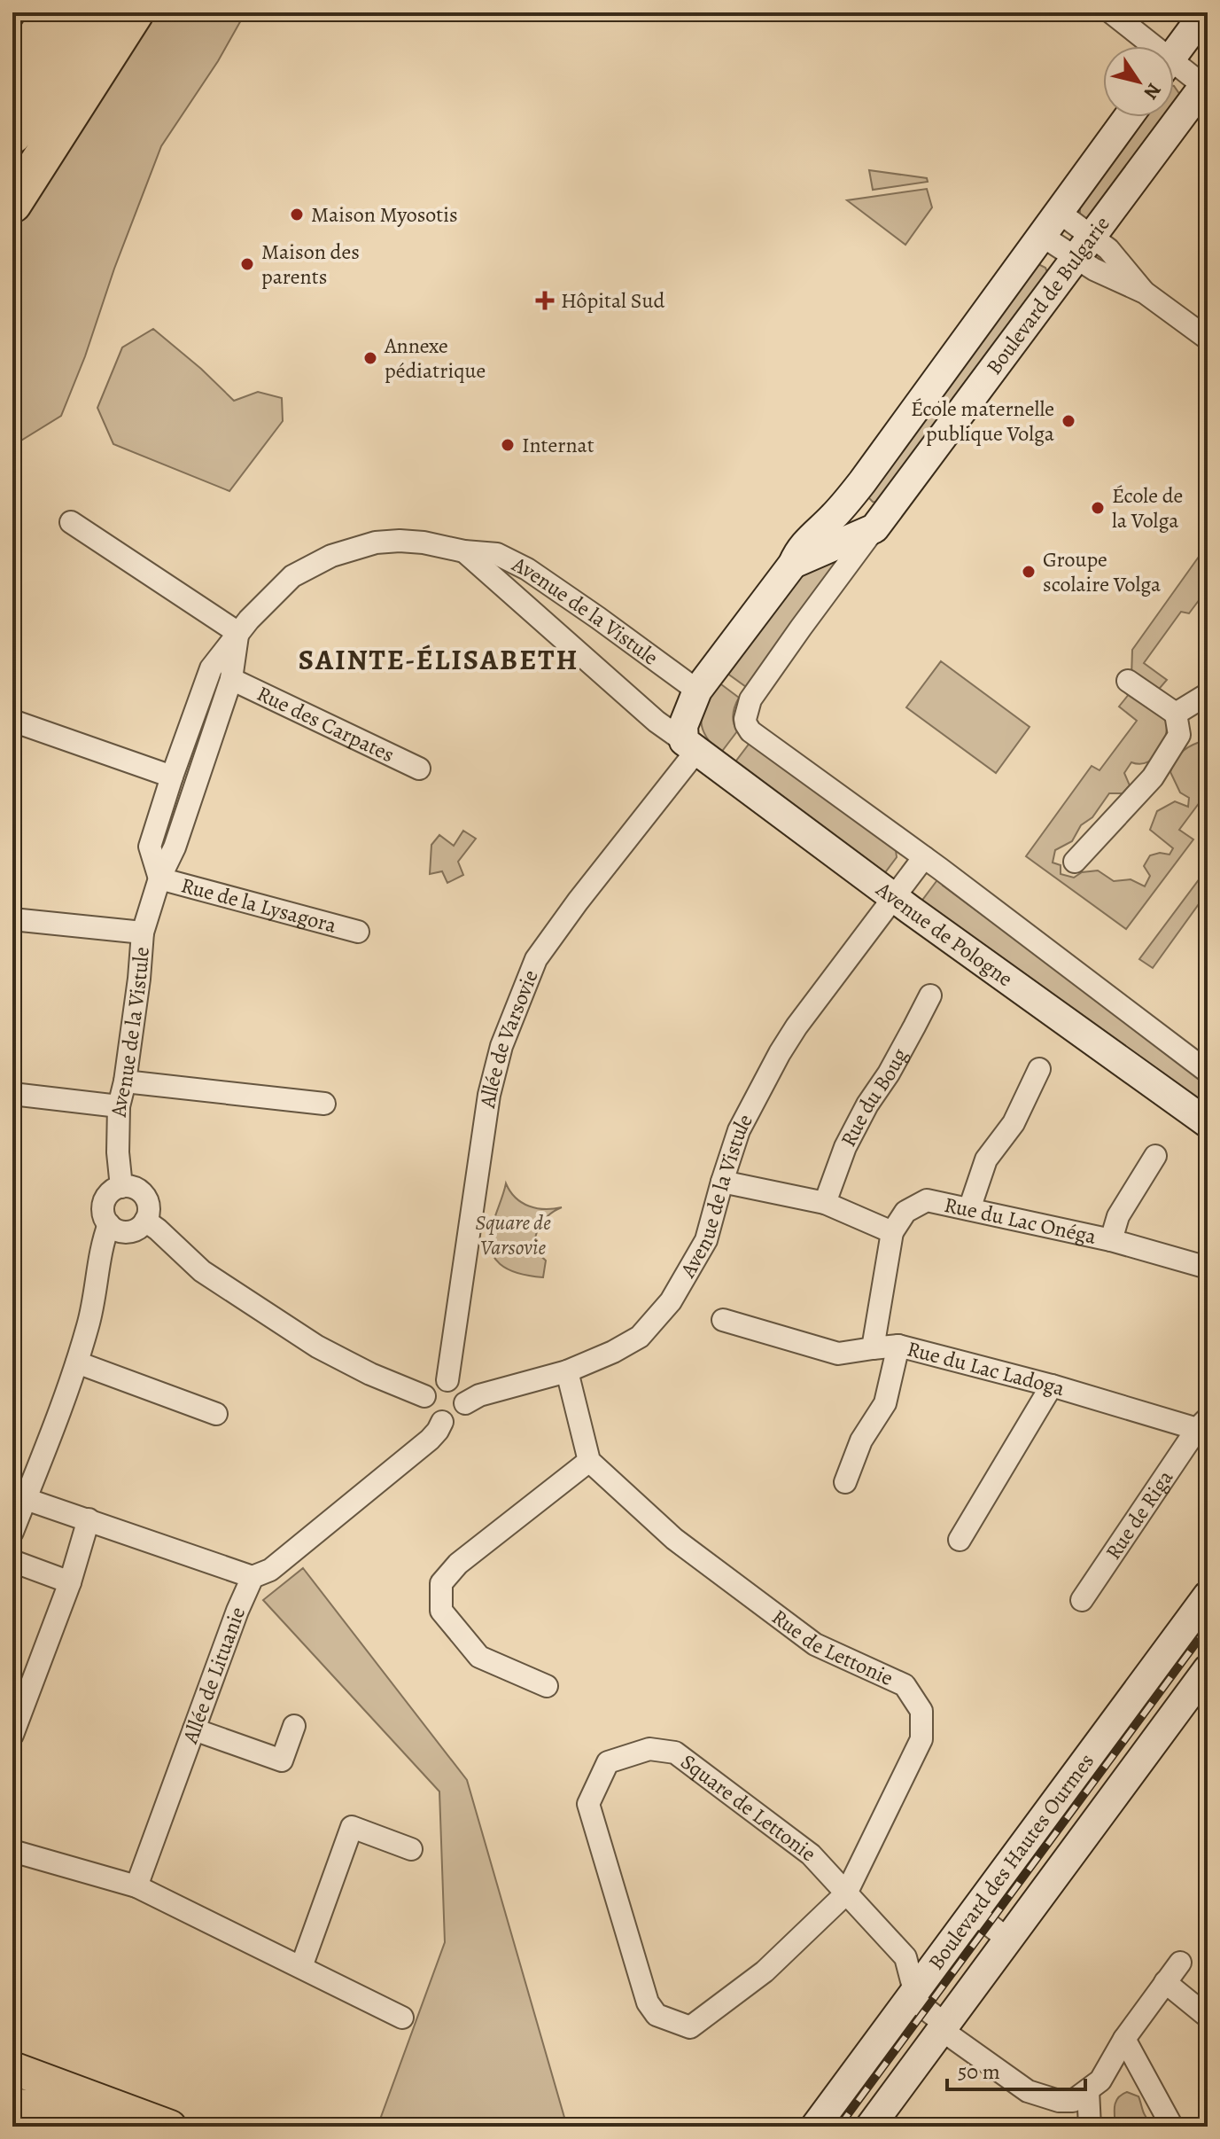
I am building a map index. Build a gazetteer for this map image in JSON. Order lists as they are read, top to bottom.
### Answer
{
  "streets": {
    "street": [
      "Boulevard de Bulgarie",
      "Avenue de la Vistule",
      "Rue des Carpates",
      "Rue de la Lysagora",
      "Avenue de Pologne",
      "Allée de Varsovie",
      "Rue du Boug",
      "Rue du Lac Onéga",
      "Rue du Lac Ladoga",
      "Rue de Riga",
      "Rue de Lettonie",
      "Allée de Lituanie",
      "Square de Lettonie",
      "Boulevard des Hautes Ourmes"
    ]
  },
  "crossings": [
    ["Boulevard de Bulgarie", "Avenue de la Vistule"],
    ["Boulevard de Bulgarie", "Avenue de Pologne"],
    ["Boulevard de Bulgarie", "Allée de Varsovie"],
    ["Avenue de la Vistule", "Rue des Carpates"],
    ["Avenue de la Vistule", "Rue de la Lysagora"],
    ["Avenue de la Vistule", "Avenue de Pologne"],
    ["Avenue de la Vistule", "Allée de Varsovie"],
    ["Avenue de Pologne", "Allée de Varsovie"],
    ["Rue du Lac Ladoga", "Rue de Riga"],
    ["Rue de Lettonie", "Square de Lettonie"]
  ],
  "districts": ["SAINTE-ÉLISABETH"],
  "parks": ["Square de Varsovie"],
  "places": {
    "other": [
      "Maison Myosotis",
      "Maison des parents",
      "Annexe pédiatrique",
      "École maternelle publique Volga",
      "Internat",
      "École de la Volga",
      "Groupe scolaire Volga"
    ],
    "health": ["Hôpital Sud"]
  },
  "scale_bar": "50 m",
  "north": "bottom right"
}
